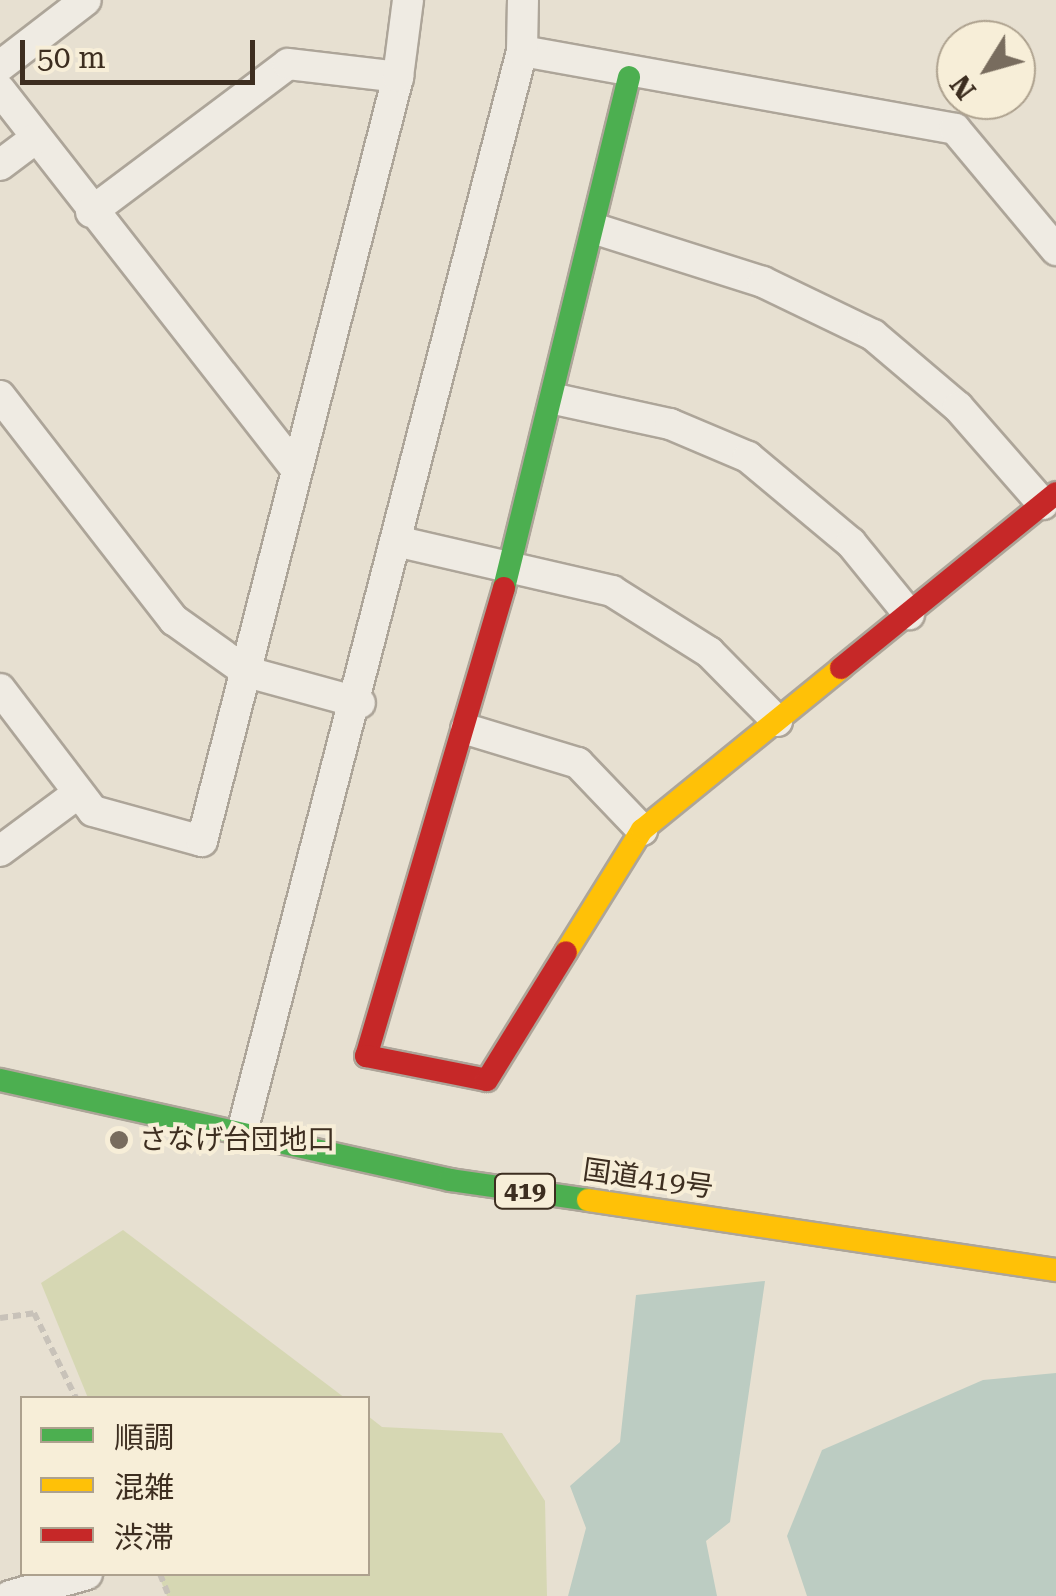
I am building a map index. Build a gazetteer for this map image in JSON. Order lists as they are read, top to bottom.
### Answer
{
  "streets": {
    "main road": ["国道419号", "419"]
  },
  "places": ["さなげ台団地口"],
  "legend": ["順調", "混雑", "渋滞"],
  "scale_bar": "50 m",
  "north": "bottom left"
}
